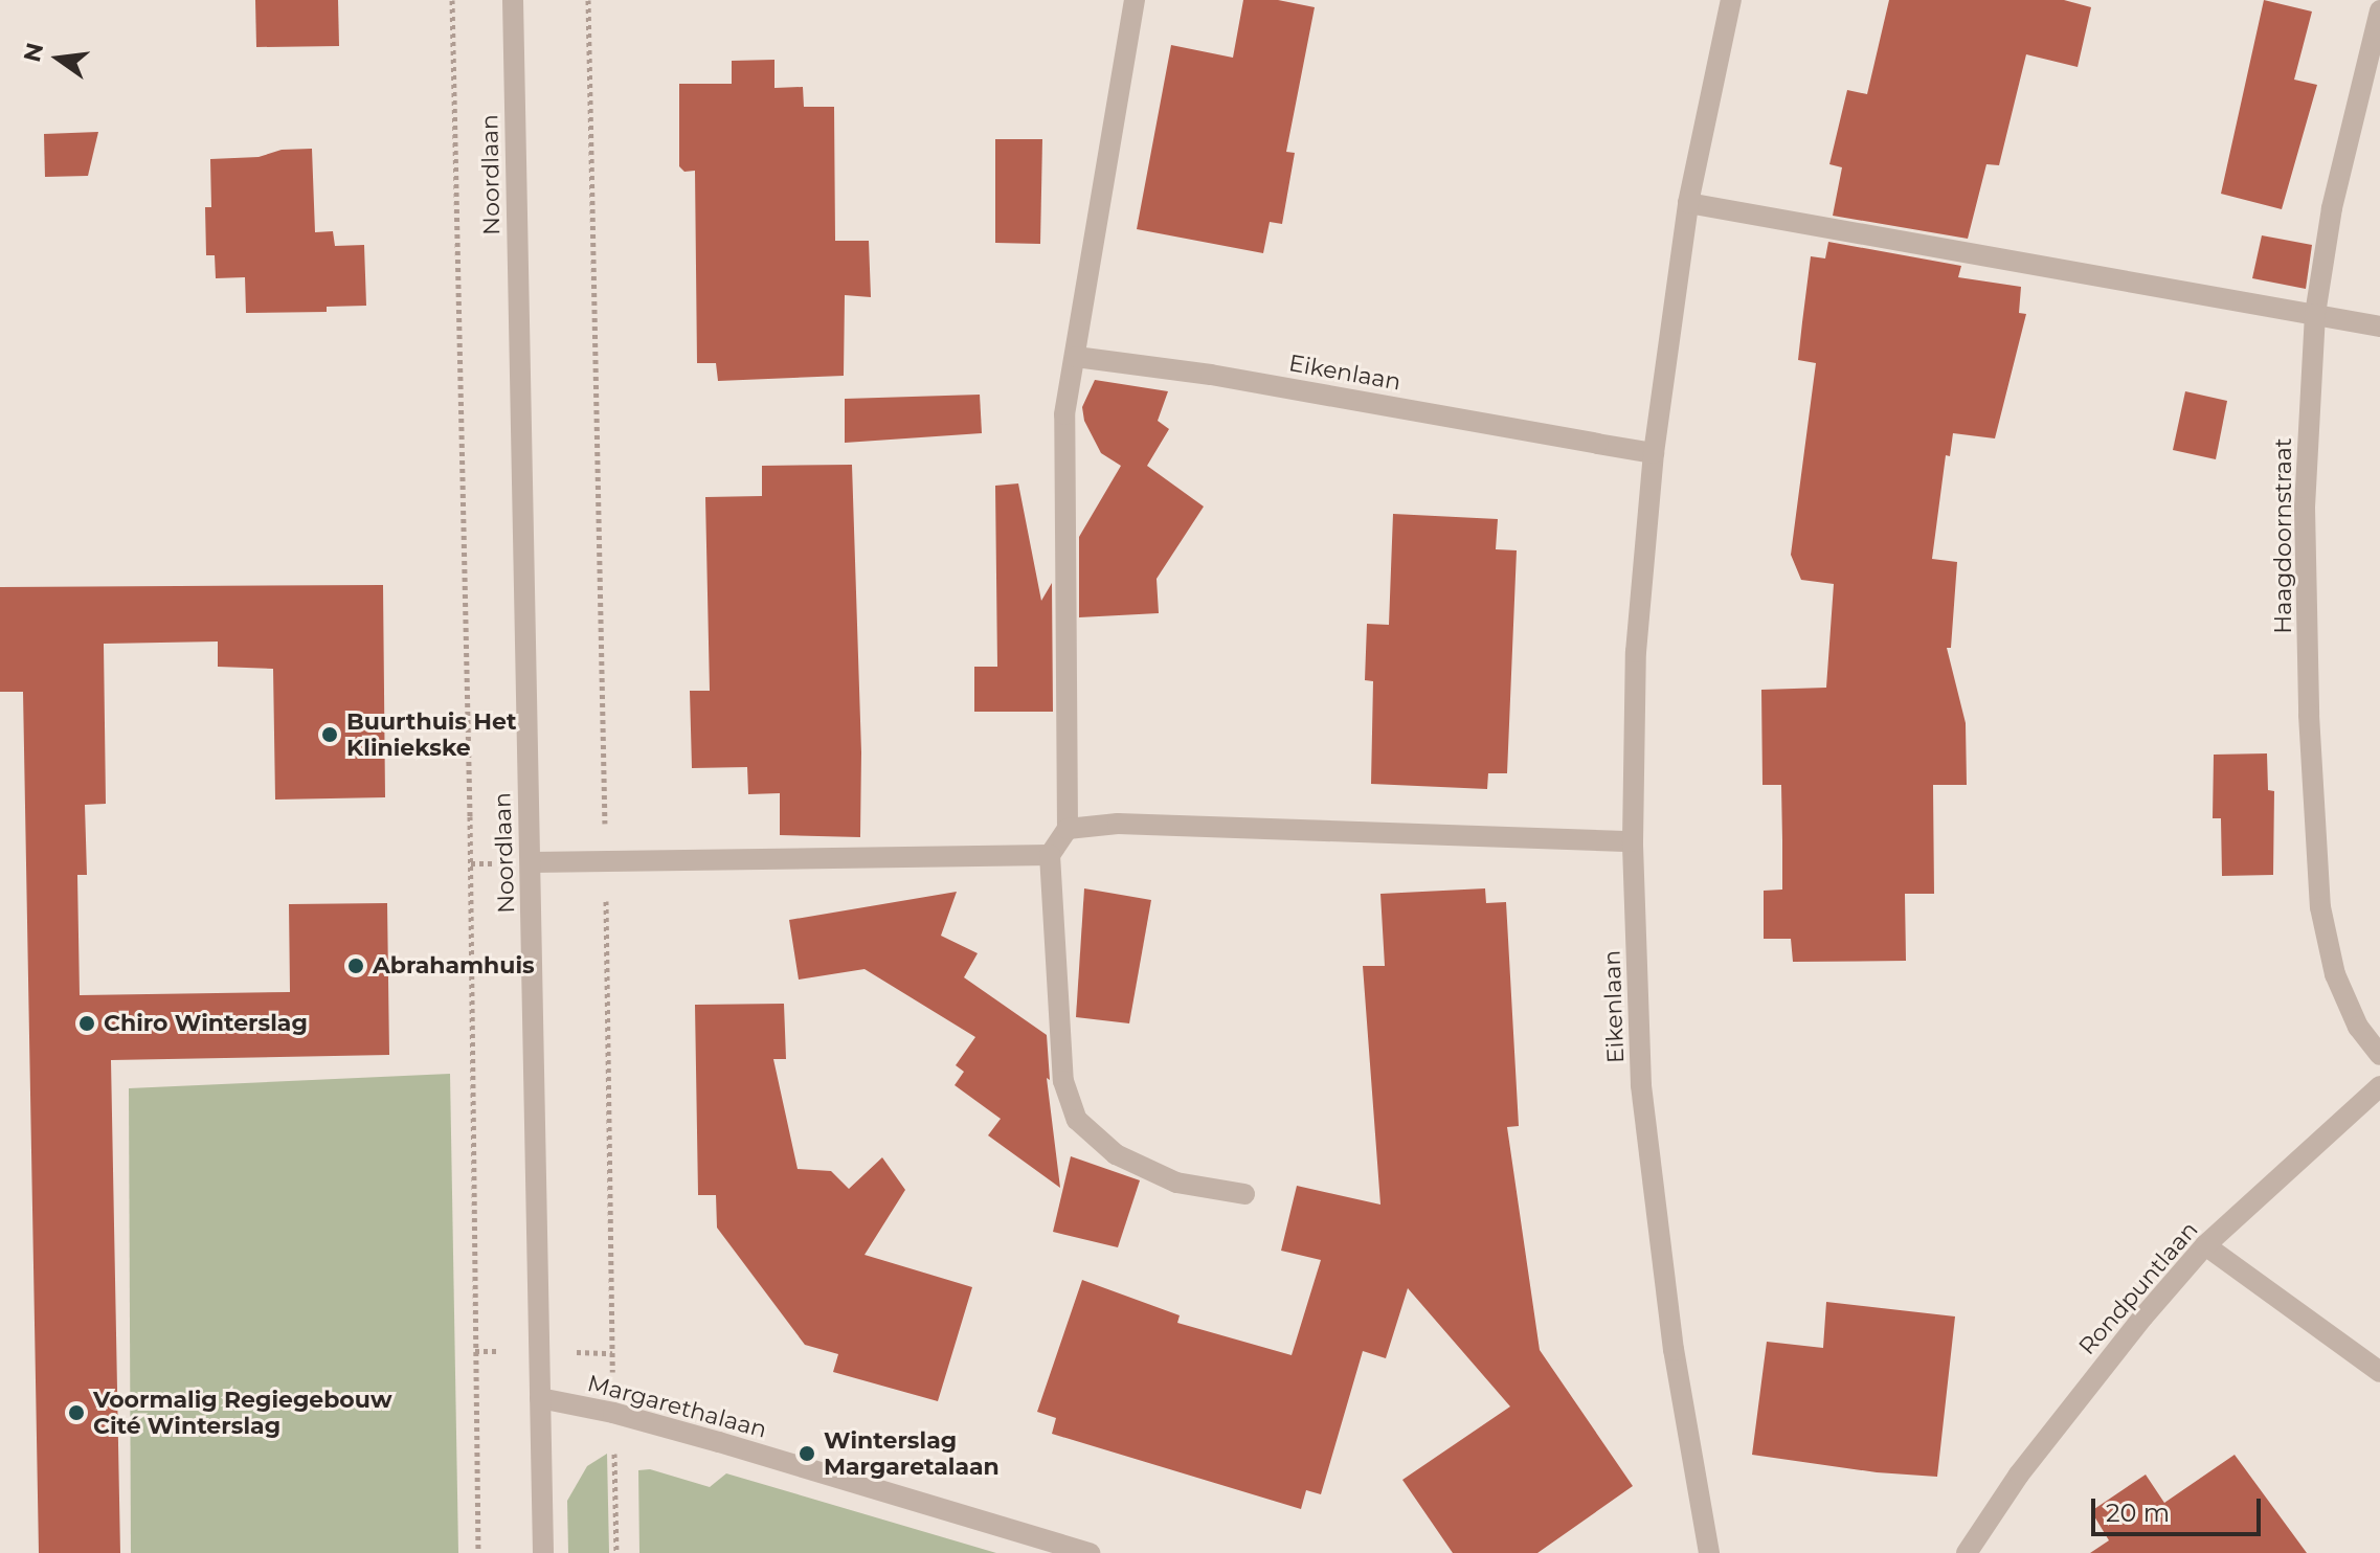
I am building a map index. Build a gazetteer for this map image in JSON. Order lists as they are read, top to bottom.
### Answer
{
  "streets": {
    "street": [
      "Noordlaan",
      "Eikenlaan",
      "Haagdoornstraat",
      "Rondpuntlaan",
      "Margarethalaan"
    ]
  },
  "crossings": [
    ["Noordlaan", "Margarethalaan"]
  ],
  "places": [
    "Buurthuis Het Kliniekske",
    "Abrahamhuis",
    "Chiro Winterslag",
    "Voormalig Regiegebouw Cité Winterslag",
    "Winterslag Margaretalaan"
  ],
  "scale_bar": "20 m",
  "north": "left"
}
